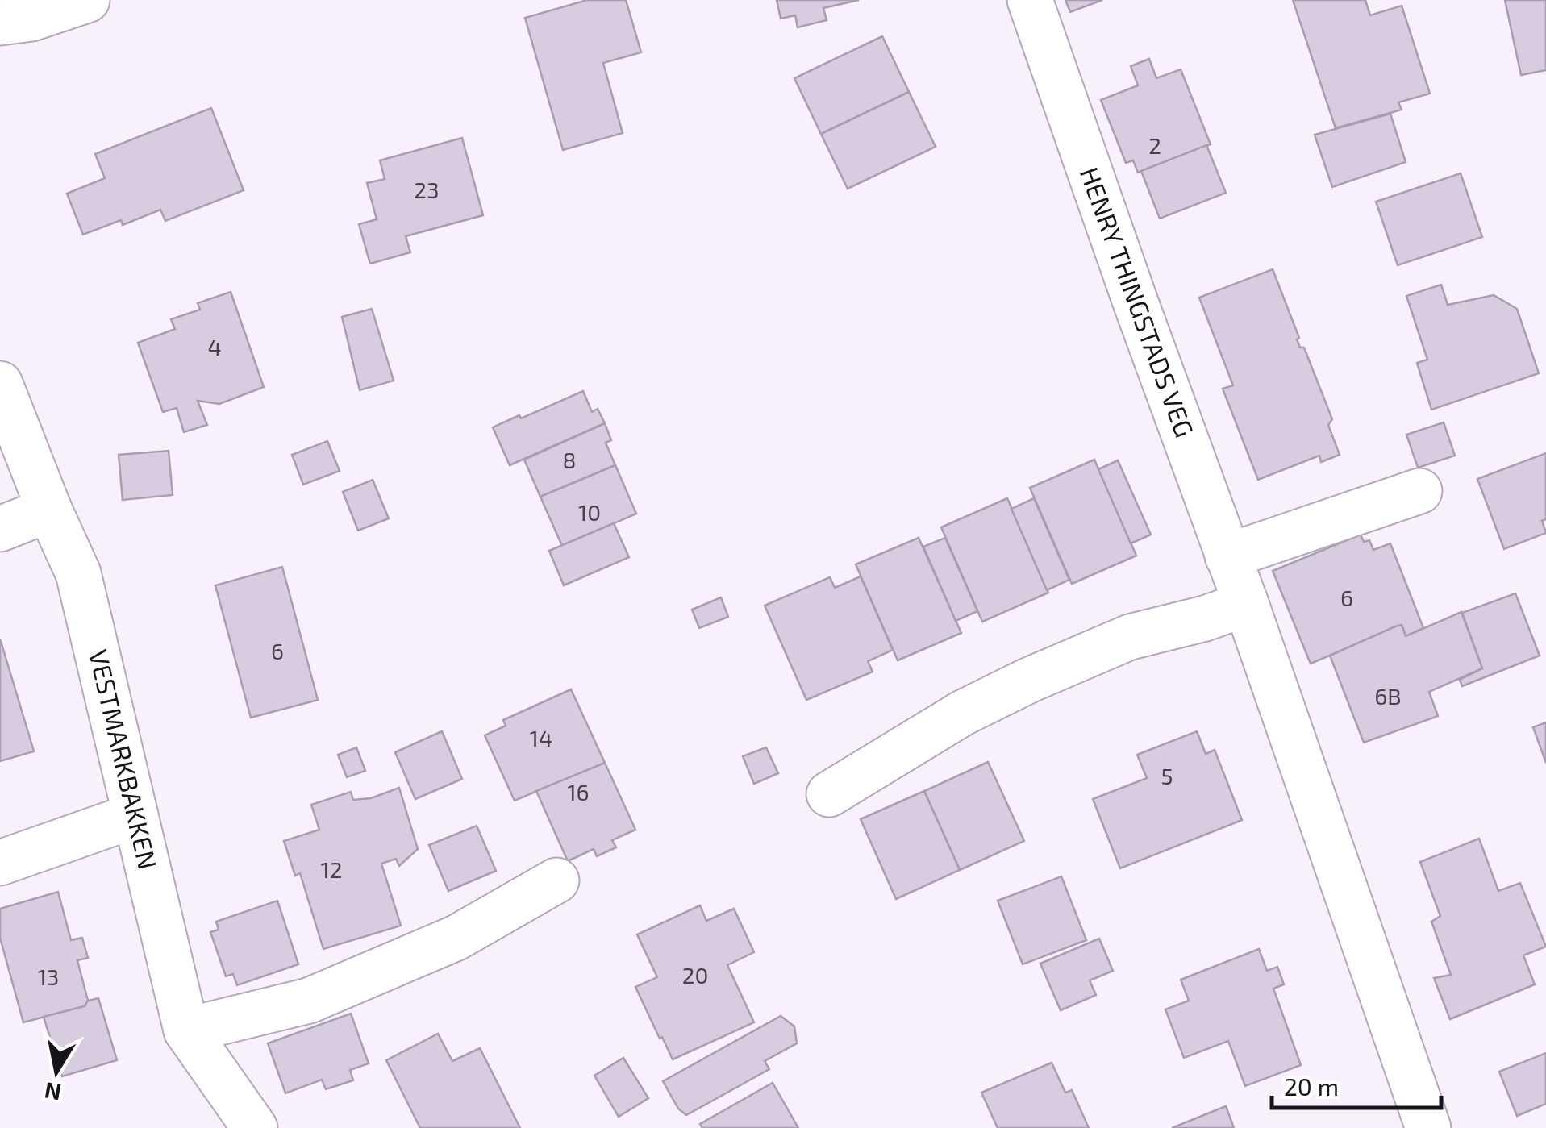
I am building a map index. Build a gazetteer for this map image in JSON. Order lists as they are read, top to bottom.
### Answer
{
  "streets": {
    "street": ["HENRY THINGSTADS VEG", "VESTMARKBAKKEN"]
  },
  "house_numbers": [
    "2",
    "23",
    "4",
    "8",
    "10",
    "6",
    "6",
    "6B",
    "14",
    "5",
    "16",
    "12",
    "20",
    "13"
  ],
  "scale_bar": "20 m",
  "north": "bottom"
}
